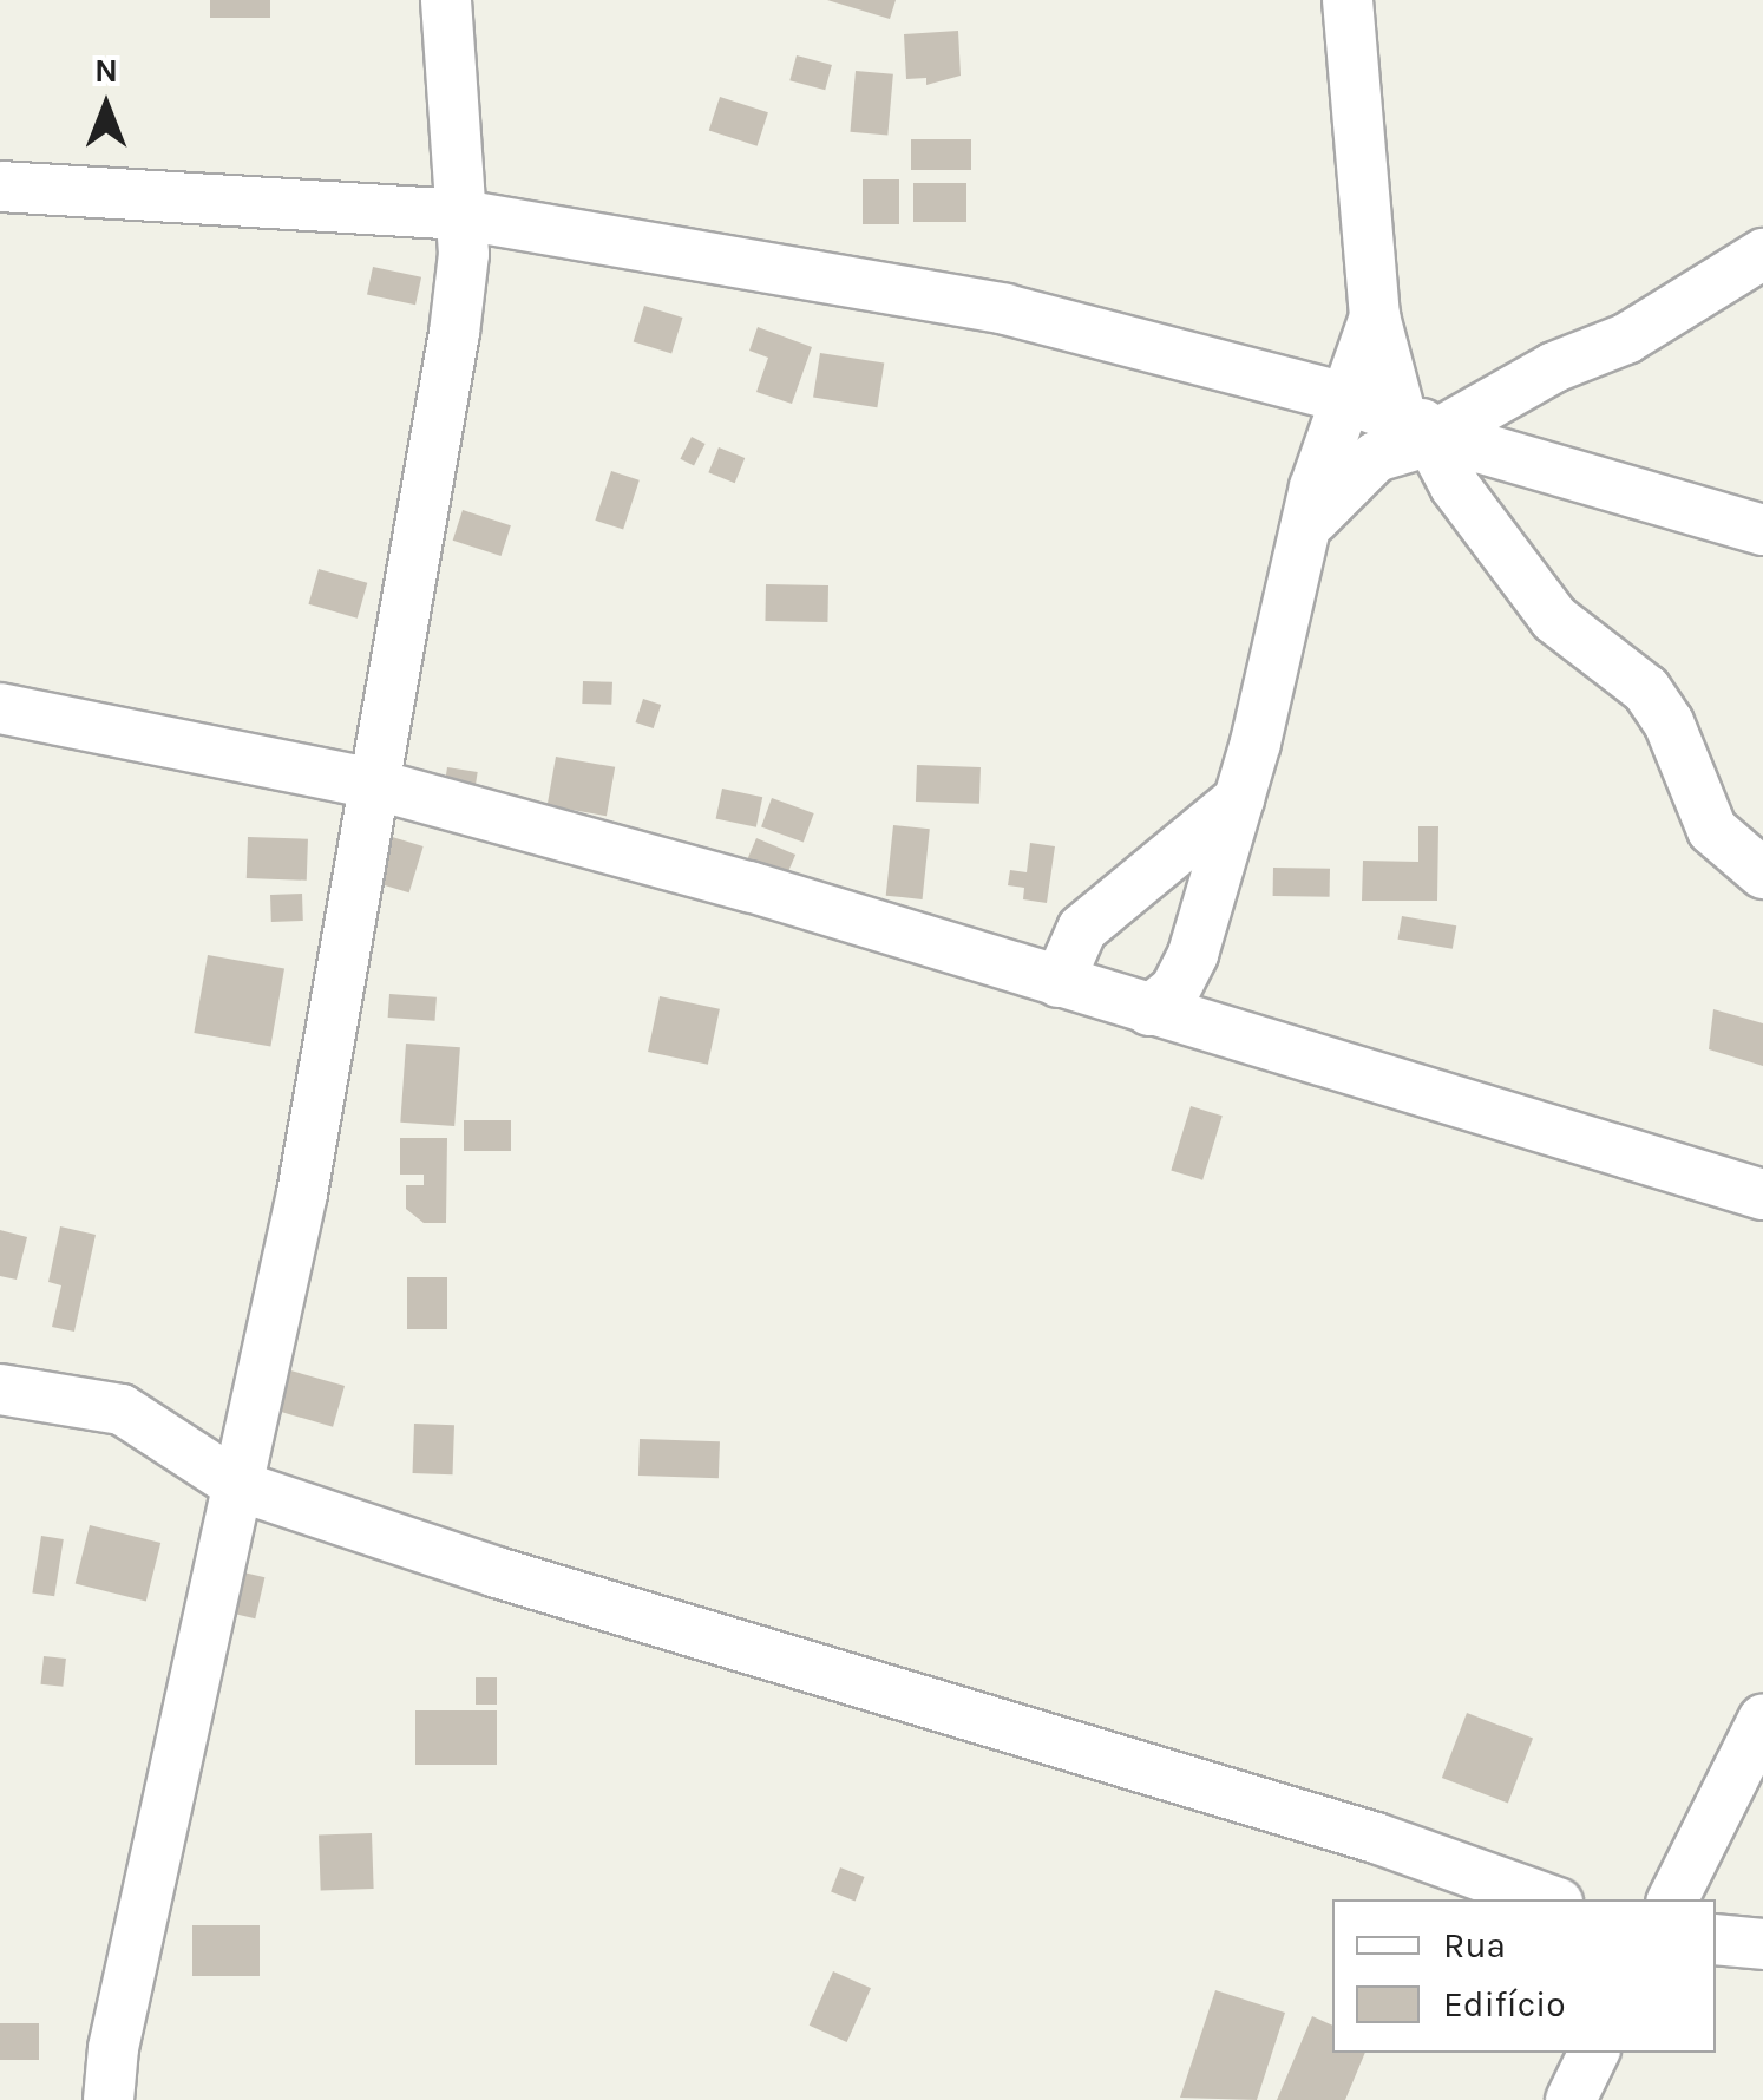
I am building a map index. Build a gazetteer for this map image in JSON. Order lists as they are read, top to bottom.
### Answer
{
  "legend": ["Rua", "Edifício"],
  "north": "top"
}
